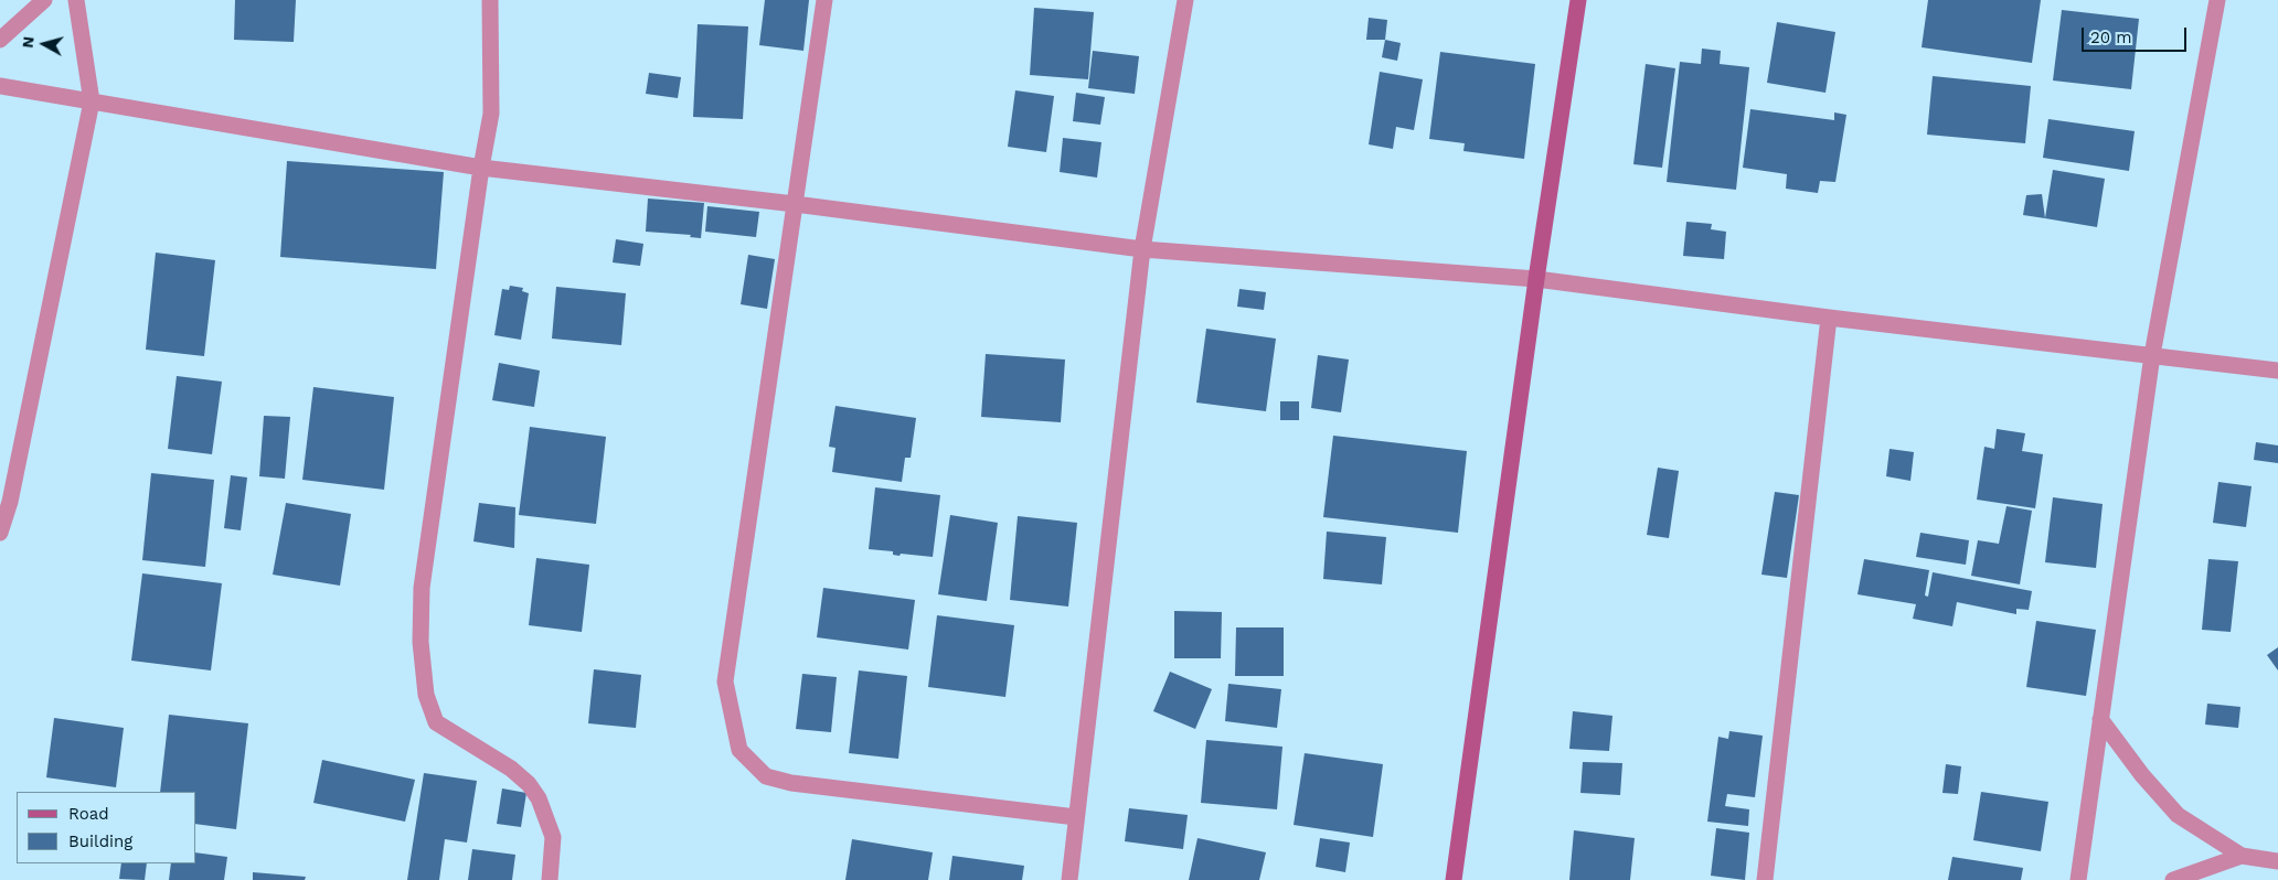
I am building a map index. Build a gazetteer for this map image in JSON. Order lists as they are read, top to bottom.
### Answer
{
  "legend": ["Road", "Building"],
  "scale_bar": "20 m",
  "north": "left"
}
